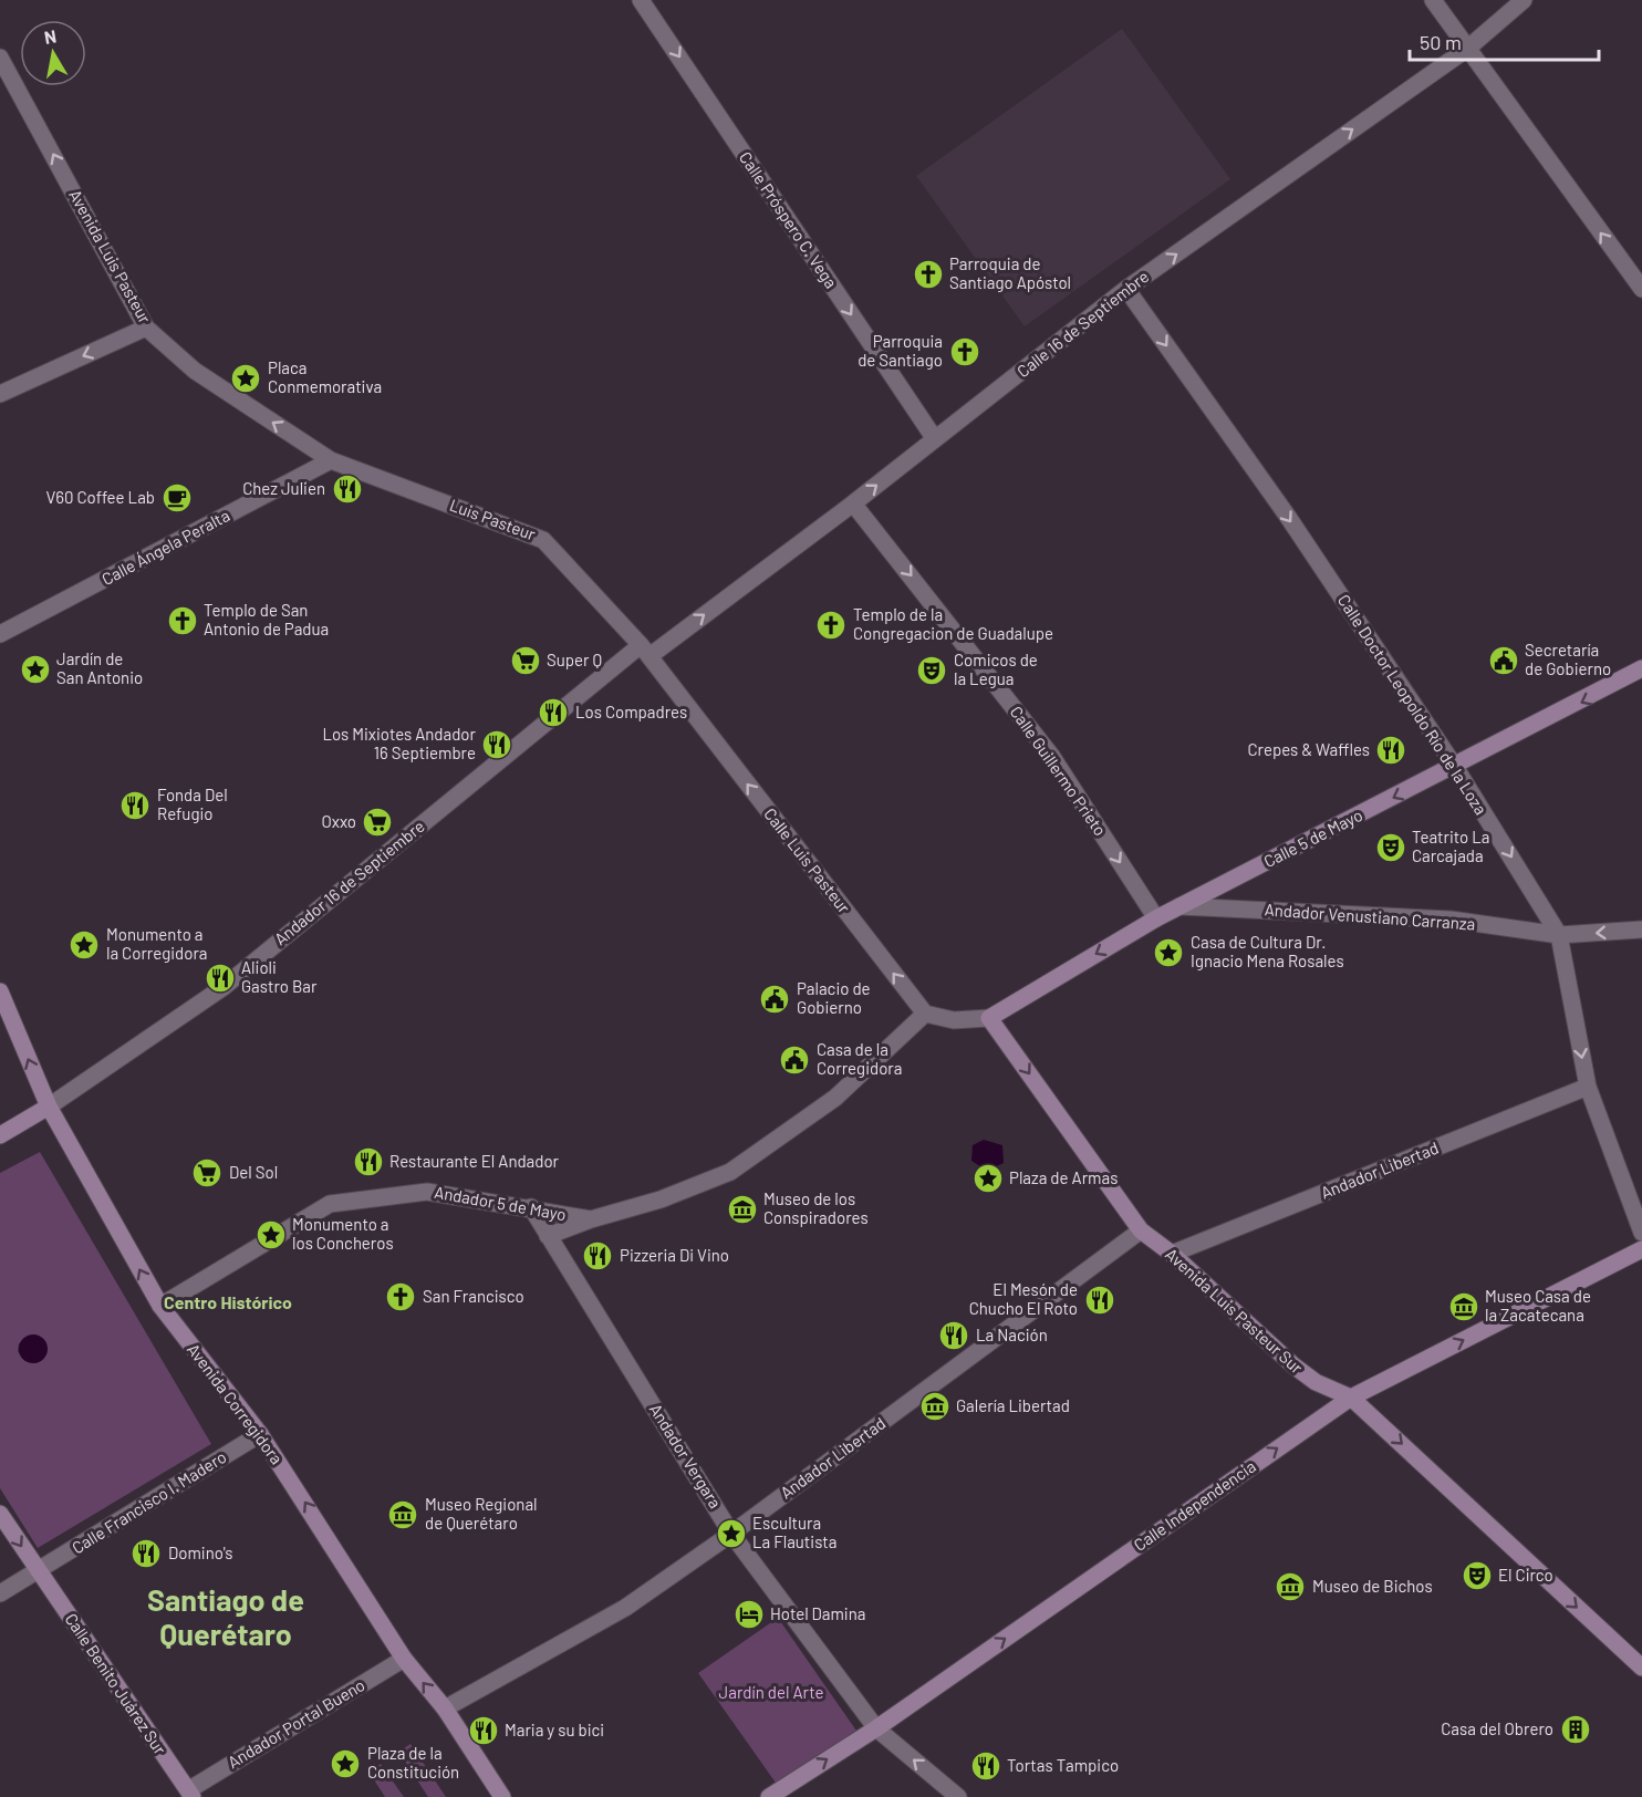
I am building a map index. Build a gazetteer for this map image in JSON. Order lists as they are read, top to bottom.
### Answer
{
  "streets": {
    "street": [
      "Calle Próspero C. Vega",
      "Avenida Luis Pasteur",
      "Calle 16 de Septiembre",
      "Luis Pasteur",
      "Calle Ángela Peralta",
      "Calle Doctor Leopoldo Río de la Loza",
      "Calle Guillermo Prieto",
      "Calle 5 de Mayo",
      "Calle Luis Pasteur",
      "Andador 16 de Septiembre",
      "Andador Venustiano Carranza",
      "Andador Libertad",
      "Andador 5 de Mayo",
      "Avenida Luis Pasteur Sur",
      "Avenida Corregidora",
      "Andador Vergara",
      "Calle Francisco I. Madero",
      "Calle Independencia",
      "Calle Benito Juárez Sur",
      "Andador Portal Bueno"
    ]
  },
  "crossings": [
    ["Calle Próspero C. Vega", "Calle 16 de Septiembre"],
    ["Avenida Luis Pasteur", "Luis Pasteur"],
    ["Avenida Luis Pasteur", "Calle Ángela Peralta"],
    ["Calle 16 de Septiembre", "Luis Pasteur"],
    ["Calle 16 de Septiembre", "Calle Doctor Leopoldo Río de la Loza"],
    ["Calle 16 de Septiembre", "Calle Guillermo Prieto"],
    ["Calle 16 de Septiembre", "Calle Luis Pasteur"],
    ["Calle 16 de Septiembre", "Andador 16 de Septiembre"],
    ["Luis Pasteur", "Calle Ángela Peralta"],
    ["Luis Pasteur", "Calle Luis Pasteur"],
    ["Luis Pasteur", "Andador 16 de Septiembre"],
    ["Calle Doctor Leopoldo Río de la Loza", "Calle 5 de Mayo"],
    ["Calle Doctor Leopoldo Río de la Loza", "Andador Venustiano Carranza"],
    ["Calle Doctor Leopoldo Río de la Loza", "Andador Libertad"],
    ["Calle Guillermo Prieto", "Calle 5 de Mayo"],
    ["Calle 5 de Mayo", "Andador Venustiano Carranza"],
    ["Calle 5 de Mayo", "Avenida Luis Pasteur Sur"],
    ["Calle Luis Pasteur", "Andador 16 de Septiembre"],
    ["Calle Luis Pasteur", "Andador 5 de Mayo"],
    ["Andador 16 de Septiembre", "Avenida Corregidora"],
    ["Andador Libertad", "Avenida Luis Pasteur Sur"],
    ["Andador Libertad", "Avenida Corregidora"],
    ["Andador Libertad", "Andador Vergara"],
    ["Andador 5 de Mayo", "Avenida Corregidora"],
    ["Andador 5 de Mayo", "Andador Vergara"],
    ["Avenida Luis Pasteur Sur", "Calle Independencia"],
    ["Avenida Corregidora", "Calle Francisco I. Madero"],
    ["Avenida Corregidora", "Andador Portal Bueno"],
    ["Andador Vergara", "Calle Independencia"],
    ["Calle Francisco I. Madero", "Calle Benito Juárez Sur"],
    ["Calle Benito Juárez Sur", "Andador Portal Bueno"]
  ],
  "one_way": [
    "Calle Próspero C. Vega",
    "Avenida Luis Pasteur",
    "Calle 16 de Septiembre",
    "Calle Doctor Leopoldo Río de la Loza",
    "Calle Guillermo Prieto",
    "Calle 5 de Mayo",
    "Calle Luis Pasteur",
    "Avenida Luis Pasteur Sur",
    "Avenida Corregidora",
    "Calle Independencia"
  ],
  "districts": ["Centro Histórico", "Santiago de Querétaro"],
  "parks": ["Jardín del Arte"],
  "places": {
    "church": [
      "Parroquia de Santiago Apóstol",
      "Parroquia de Santiago",
      "Templo de San Antonio de Padua",
      "Templo de la Congregacion de Guadalupe",
      "San Francisco"
    ],
    "place": [
      "Placa Conmemorativa",
      "Jardín de San Antonio",
      "Monumento a la Corregidora",
      "Casa de Cultura Dr. Ignacio Mena Rosales",
      "Plaza de Armas",
      "Monumento a los Concheros",
      "Escultura La Flautista",
      "Plaza de la Constitución"
    ],
    "restaurant": [
      "Chez Julien",
      "Los Compadres",
      "Los Mixiotes Andador 16 Septiembre",
      "Crepes & Waffles",
      "Fonda Del Refugio",
      "Alioli Gastro Bar",
      "Restaurante El Andador",
      "Pizzeria Di Vino",
      "El Mesón de Chucho El Roto",
      "La Nación",
      "Domino's",
      "Maria y su bici",
      "Tortas Tampico"
    ],
    "cafe": ["V60 Coffee Lab"],
    "supermarket": ["Super Q", "Oxxo", "Del Sol"],
    "public building": ["Secretaría de Gobierno", "Palacio de Gobierno", "Casa de la Corregidora"],
    "theatre": ["Comicos de la Legua", "Teatrito La Carcajada", "El Circo"],
    "museum": [
      "Museo de los Conspiradores",
      "Museo Casa de la Zacatecana",
      "Galería Libertad",
      "Museo Regional de Querétaro",
      "Museo de Bichos"
    ],
    "hotel": ["Hotel Damina"],
    "building": ["Casa del Obrero"]
  },
  "scale_bar": "50 m",
  "north": "top"
}
